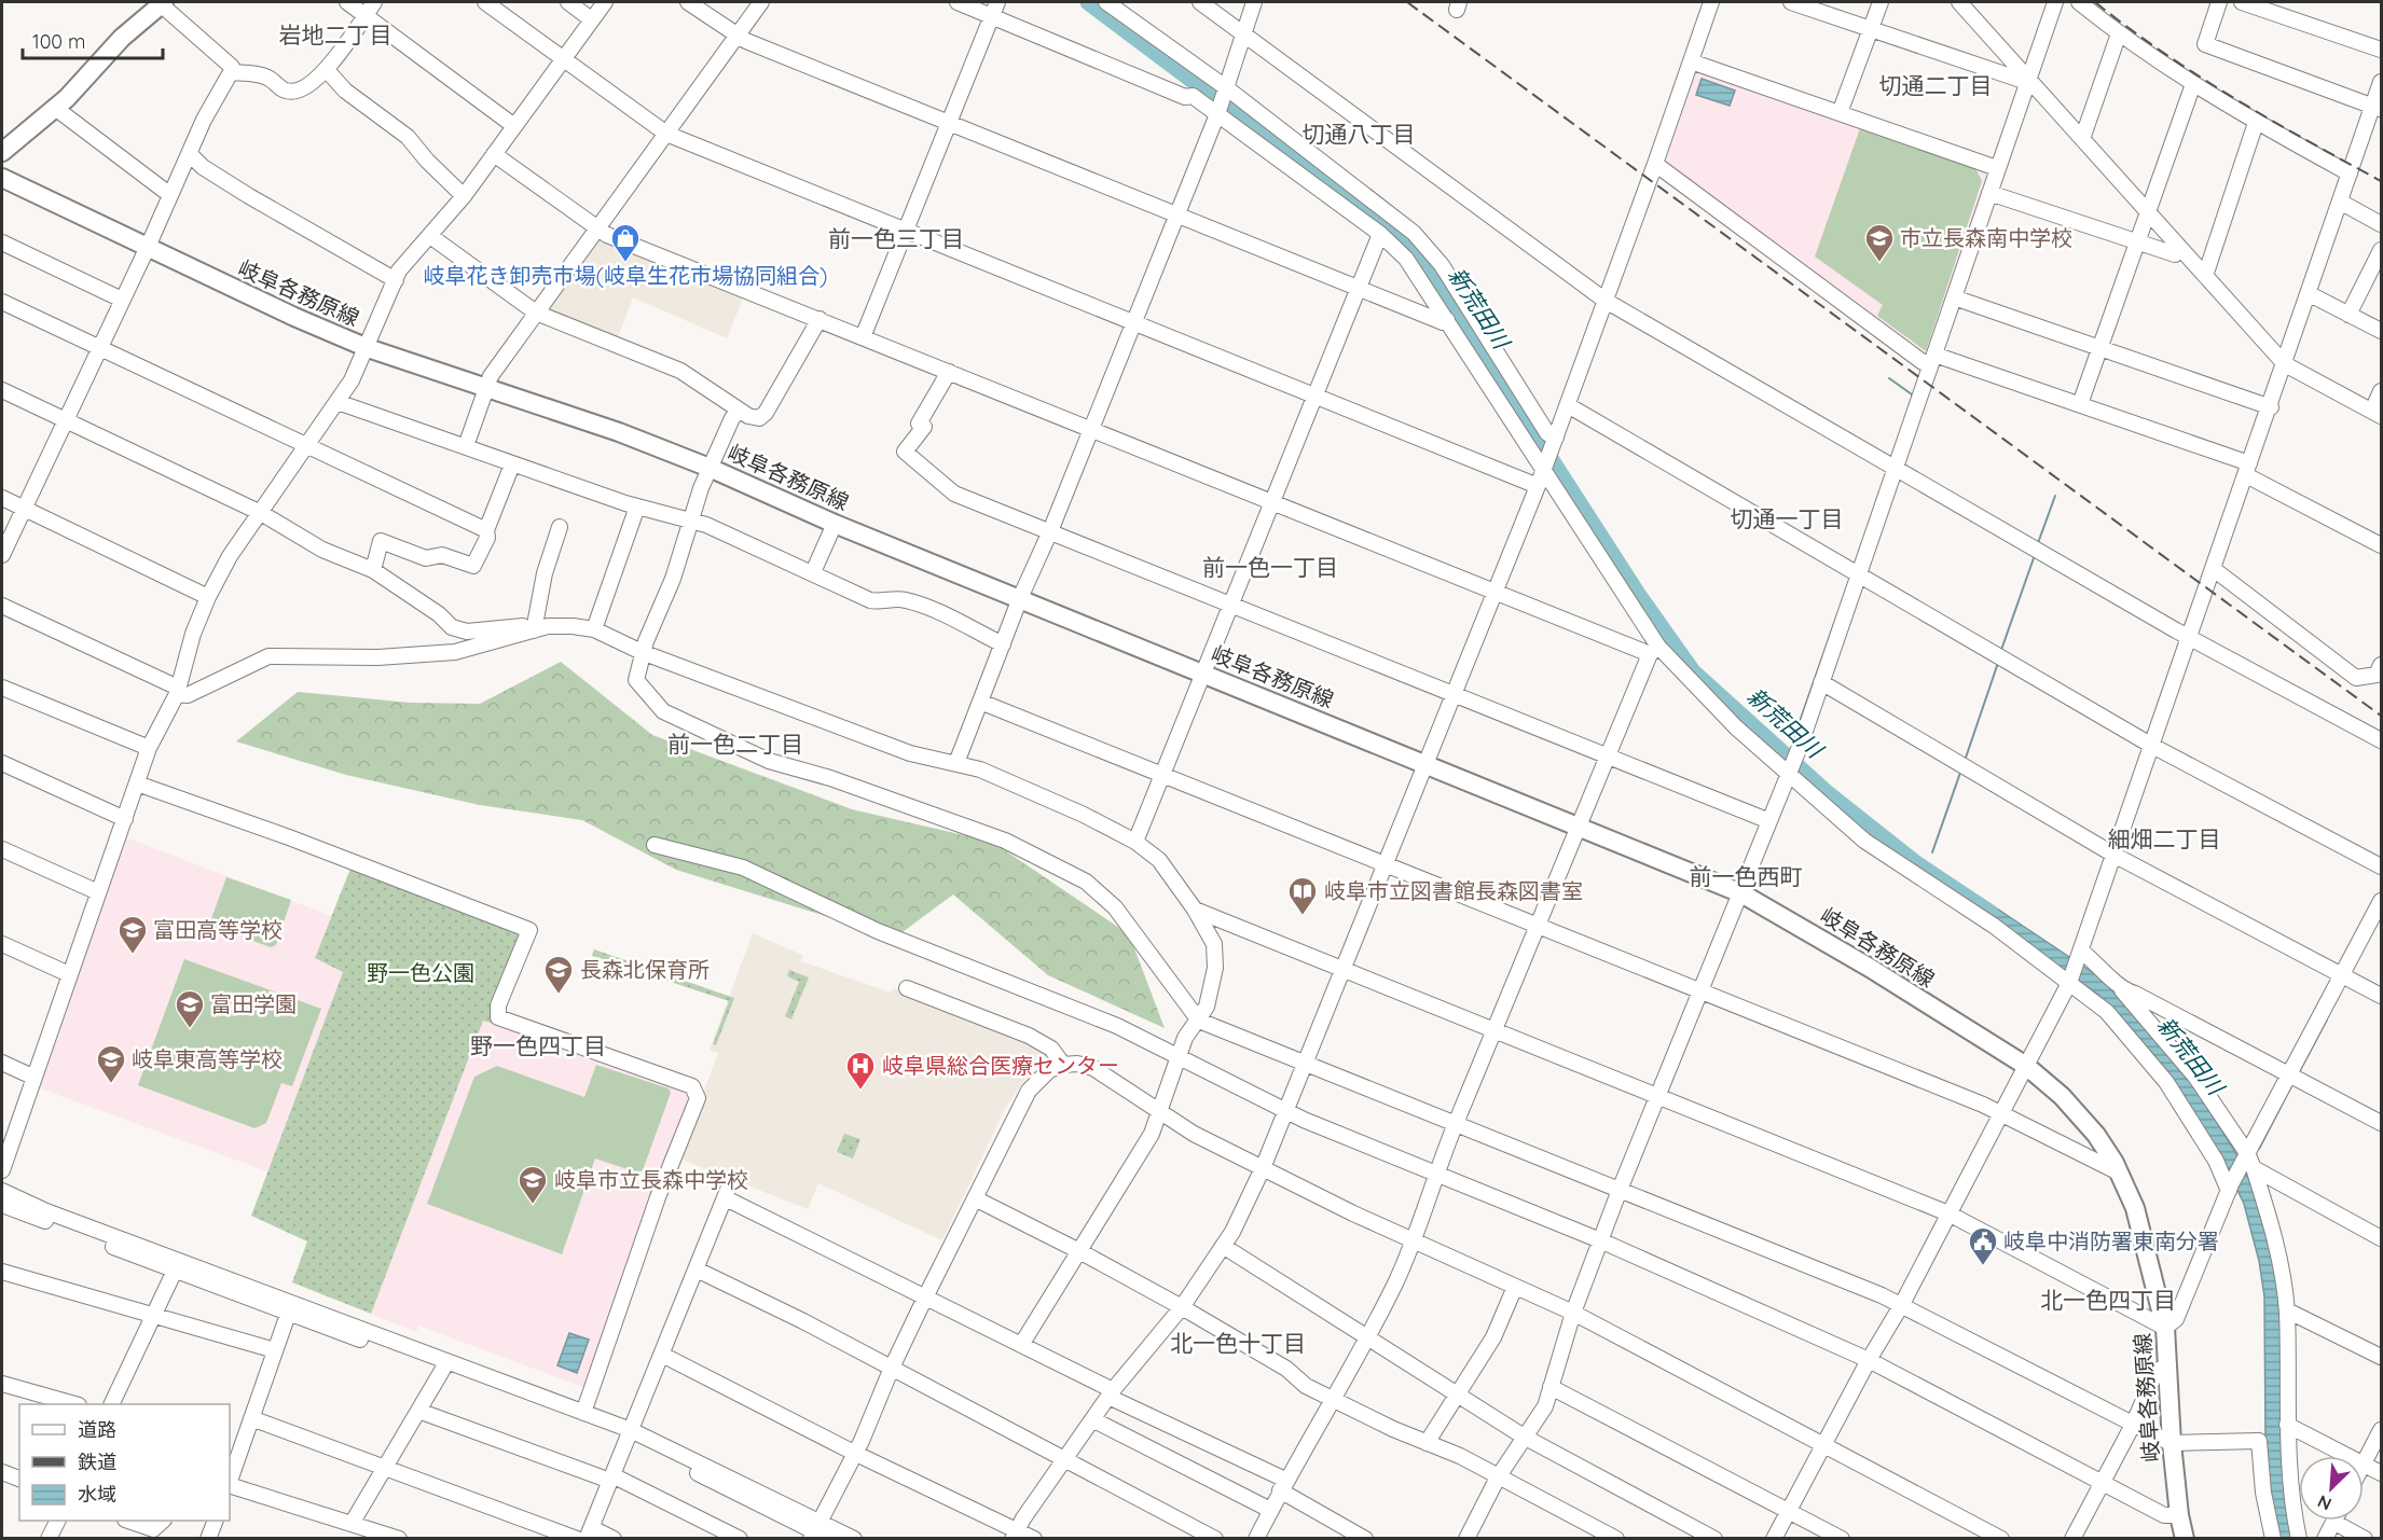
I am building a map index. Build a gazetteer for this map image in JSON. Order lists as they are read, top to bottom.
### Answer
{
  "streets": {
    "main road": ["岐阜各務原線"]
  },
  "districts": [
    "岩地二丁目",
    "切通二丁目",
    "切通八丁目",
    "前一色三丁目",
    "切通一丁目",
    "前一色一丁目",
    "前一色二丁目",
    "細畑二丁目",
    "前一色西町",
    "野一色四丁目",
    "北一色四丁目",
    "北一色十丁目"
  ],
  "water": ["新荒田川"],
  "parks": ["野一色公園"],
  "places": {
    "shop": ["岐阜花き卸売市場(岐阜生花市場協同組合)"],
    "school or university": [
      "市立長森南中学校",
      "富田高等学校",
      "長森北保育所",
      "富田学園",
      "岐阜東高等学校",
      "岐阜市立長森中学校"
    ],
    "library": ["岐阜市立図書館長森図書室"],
    "hospital": ["岐阜県総合医療センター"],
    "public building": ["岐阜中消防署東南分署"]
  },
  "legend": ["道路", "鉄道", "水域"],
  "scale_bar": "100 m",
  "north": "bottom left"
}
